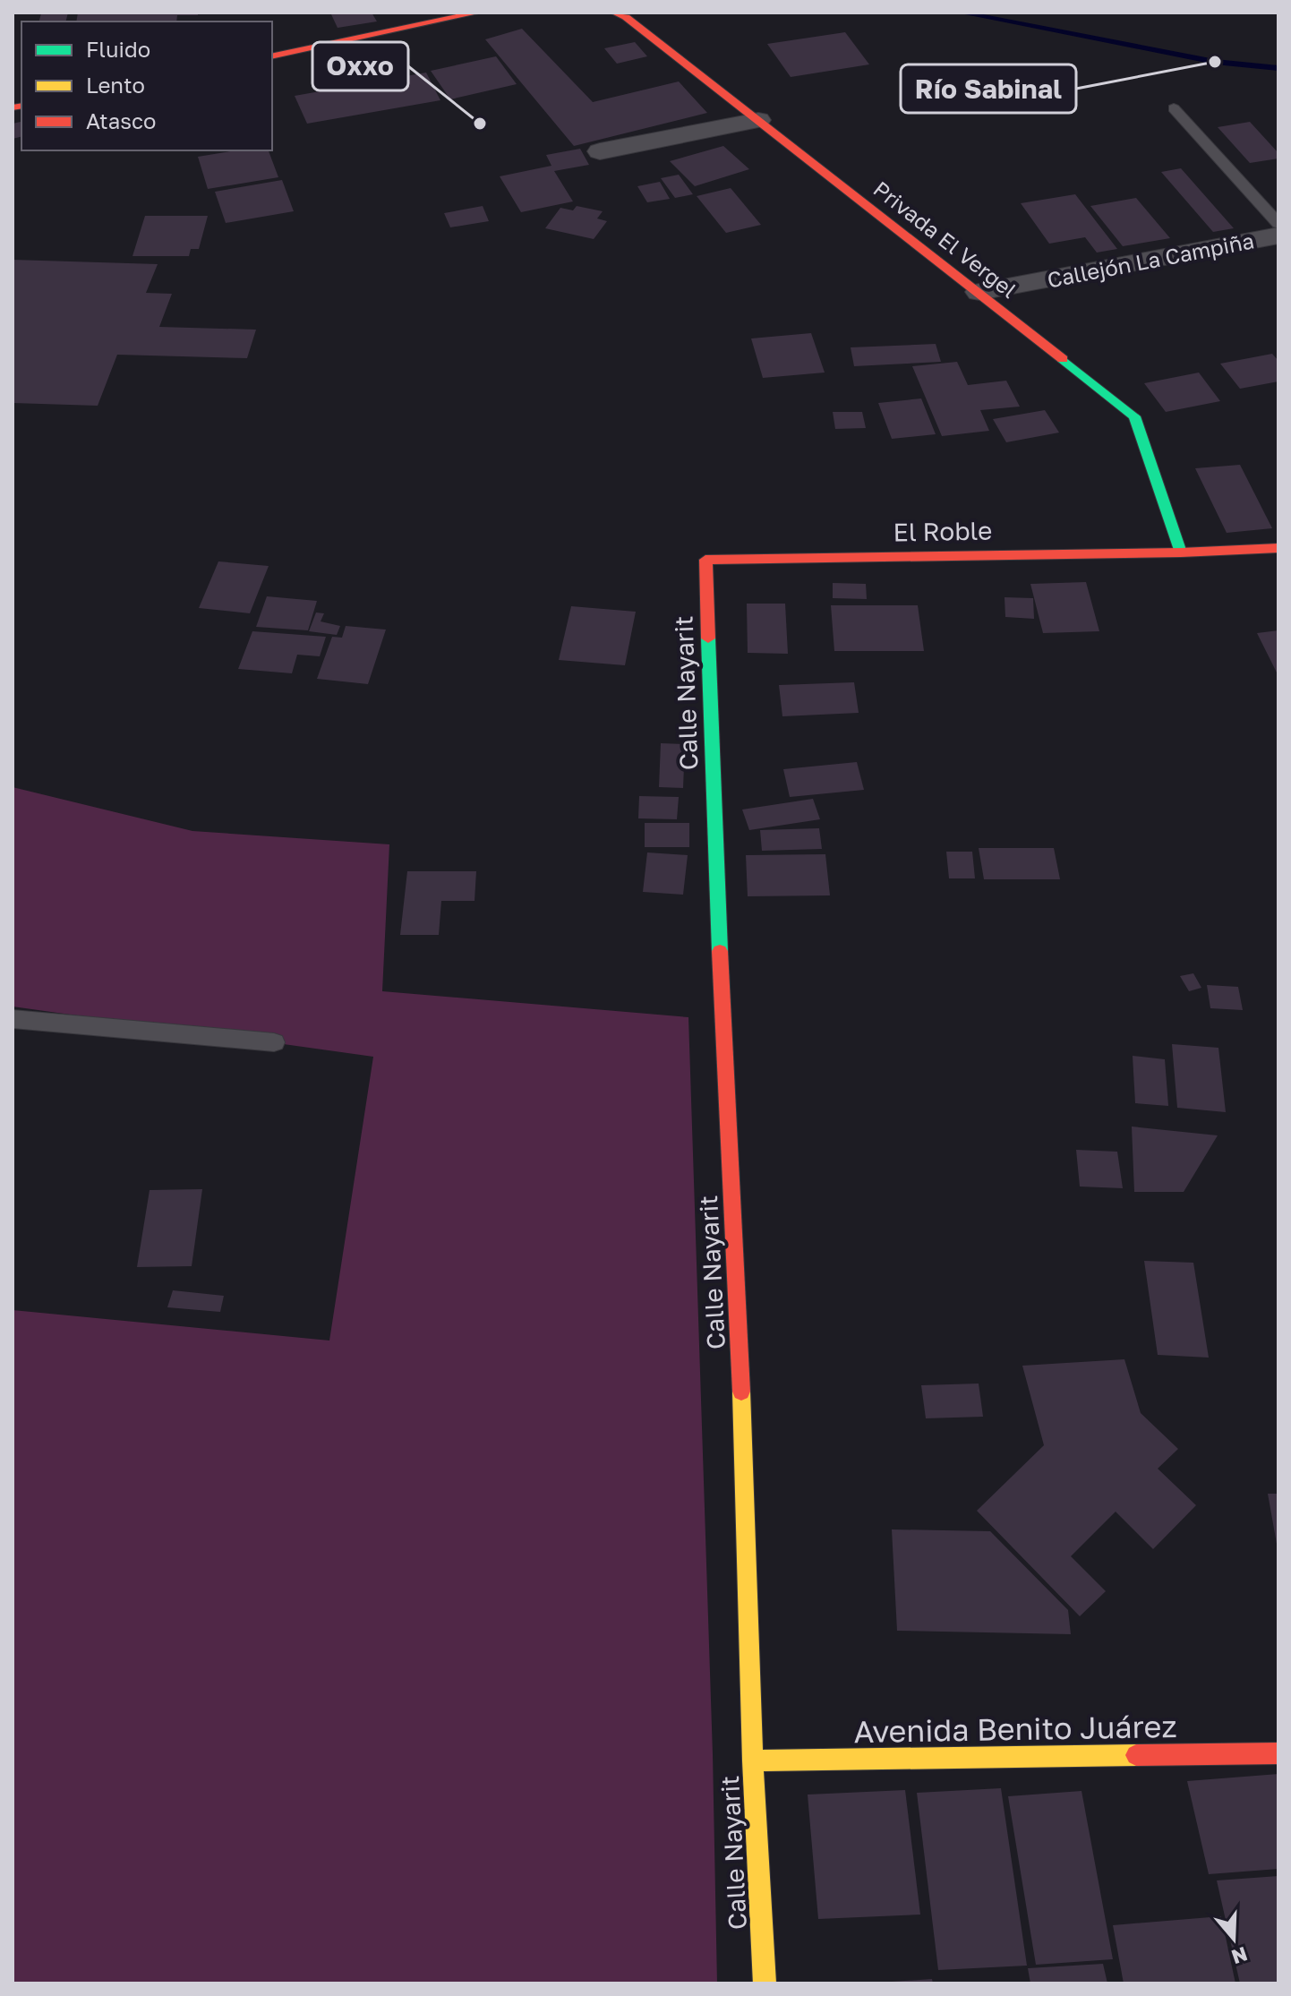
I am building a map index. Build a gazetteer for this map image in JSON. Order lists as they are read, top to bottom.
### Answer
{
  "streets": {
    "street": [
      "Privada El Vergel",
      "Callejón La Campiña",
      "El Roble",
      "Calle Nayarit",
      "Avenida Benito Juárez"
    ]
  },
  "crossings": [
    ["Privada El Vergel", "Callejón La Campiña"],
    ["Privada El Vergel", "El Roble"],
    ["El Roble", "Calle Nayarit"],
    ["Calle Nayarit", "Avenida Benito Juárez"]
  ],
  "places": ["Río Sabinal", "Oxxo"],
  "legend": ["Fluido", "Lento", "Atasco"],
  "north": "bottom"
}
